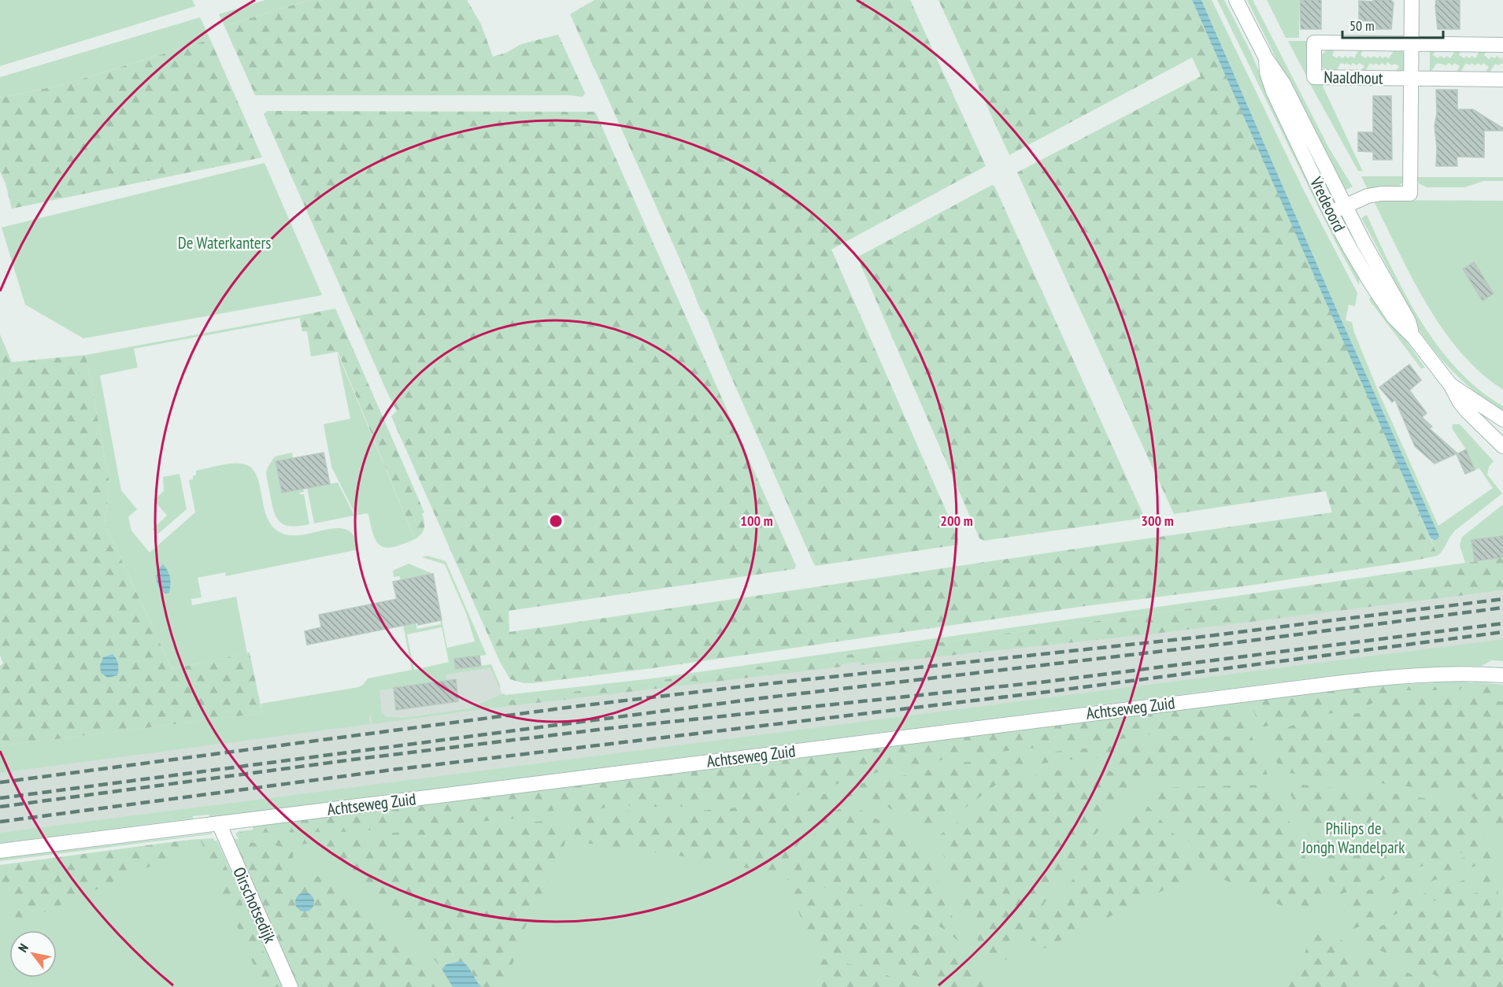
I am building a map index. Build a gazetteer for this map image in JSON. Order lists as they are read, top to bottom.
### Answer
{
  "streets": {
    "street": [
      "Naaldhout",
      "Vredeoord",
      "Achtseweg Zuid",
      "Oirschotsedijk"
    ]
  },
  "crossings": [
    ["Achtseweg Zuid", "Oirschotsedijk"]
  ],
  "parks": ["De Waterkanters", "Philips de Jongh Wandelpark"],
  "scale_bar": "50 m",
  "north": "top left",
  "rings": ["100 m", "200 m", "300 m"]
}
